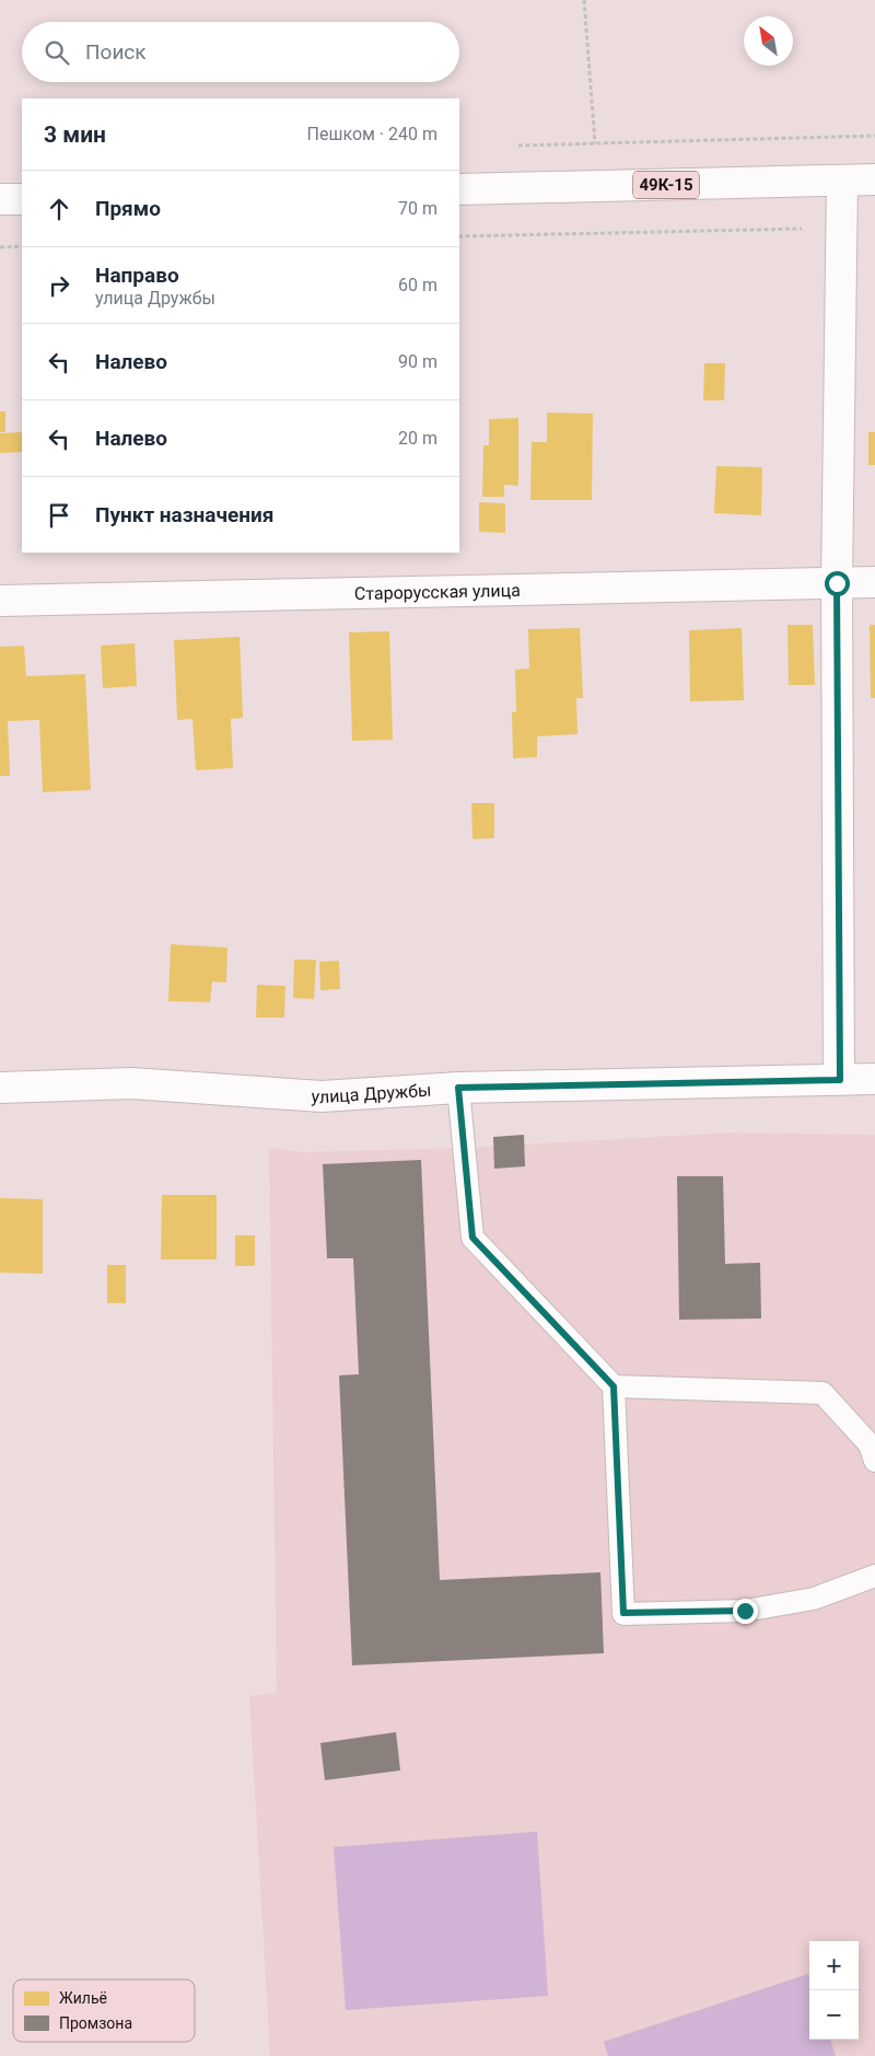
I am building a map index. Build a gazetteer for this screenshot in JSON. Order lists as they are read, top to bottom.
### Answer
{
  "streets": {
    "street": ["49К-15", "Старорусская улица", "улица Дружбы"]
  },
  "legend": ["Жильё", "Промзона"],
  "north": "top left",
  "page": {
    "search": "Поиск",
    "heading": ["3 мин", "Пешком · 240 m"],
    "list": [
      ["Прямо", "70 m"],
      ["Направо", "улица Дружбы", "60 m"],
      ["Налево", "90 m"],
      ["Налево", "20 m"],
      "Пункт назначения"
    ],
    "map_buttons": ["+", "−"]
  }
}
